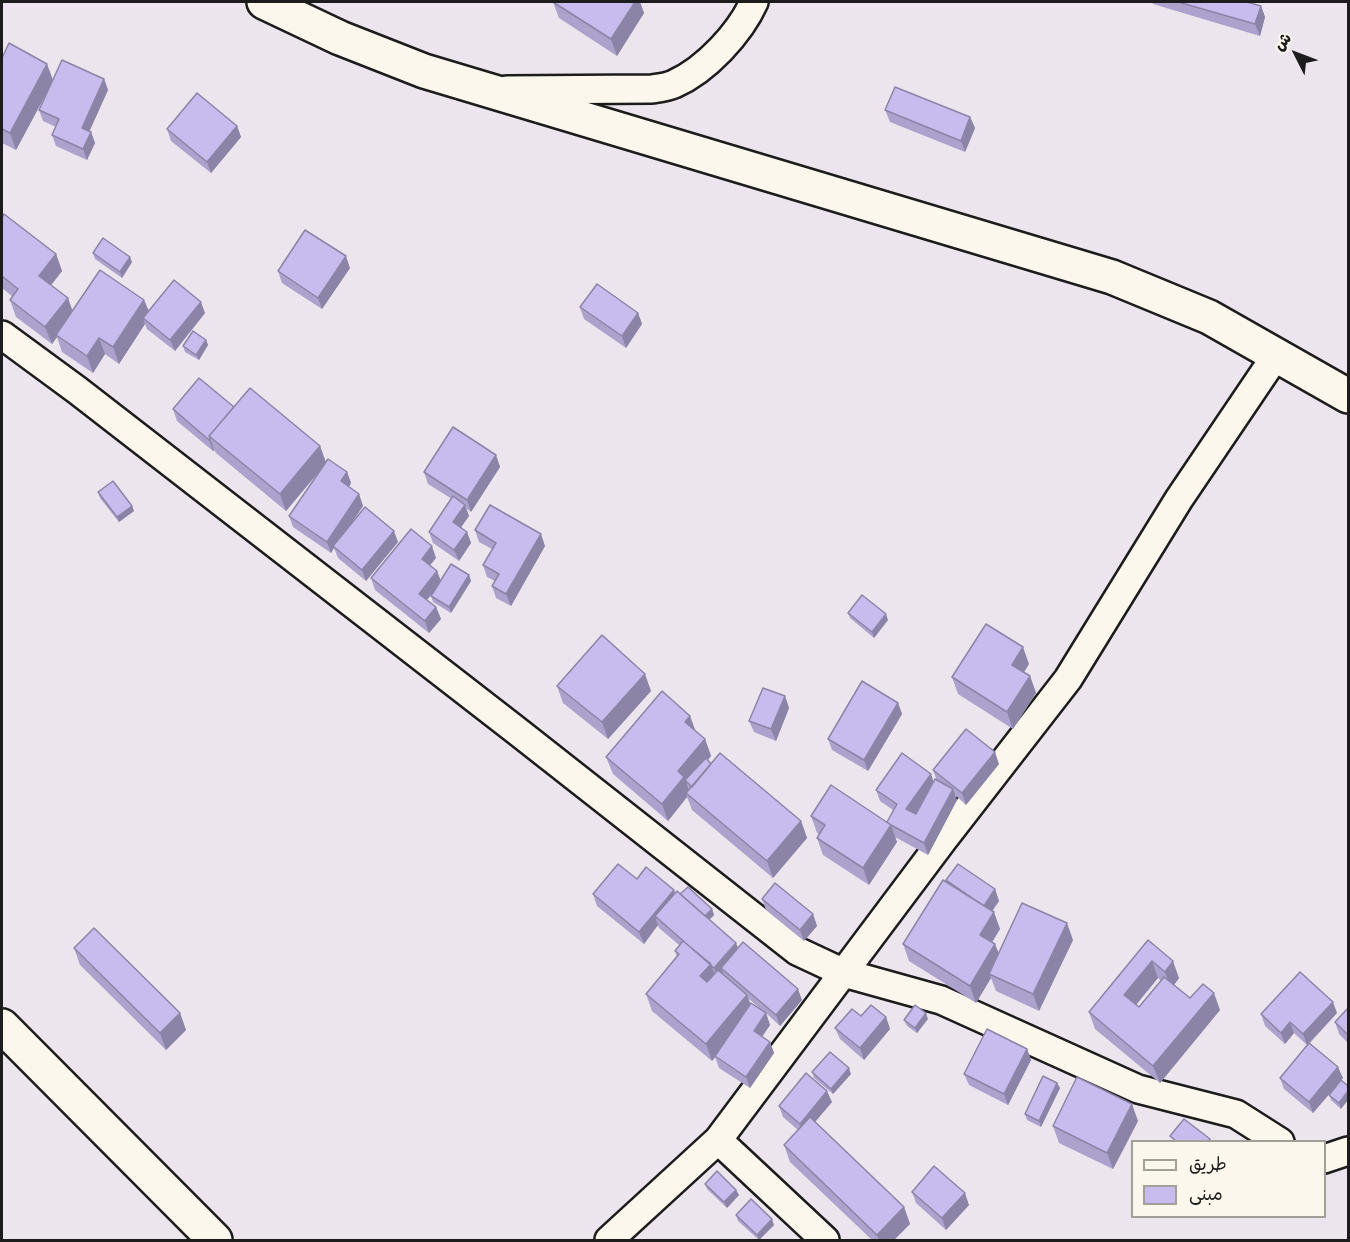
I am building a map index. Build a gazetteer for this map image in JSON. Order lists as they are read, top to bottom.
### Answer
{
  "legend": ["طريق", "مبنى"],
  "north": "top left"
}
